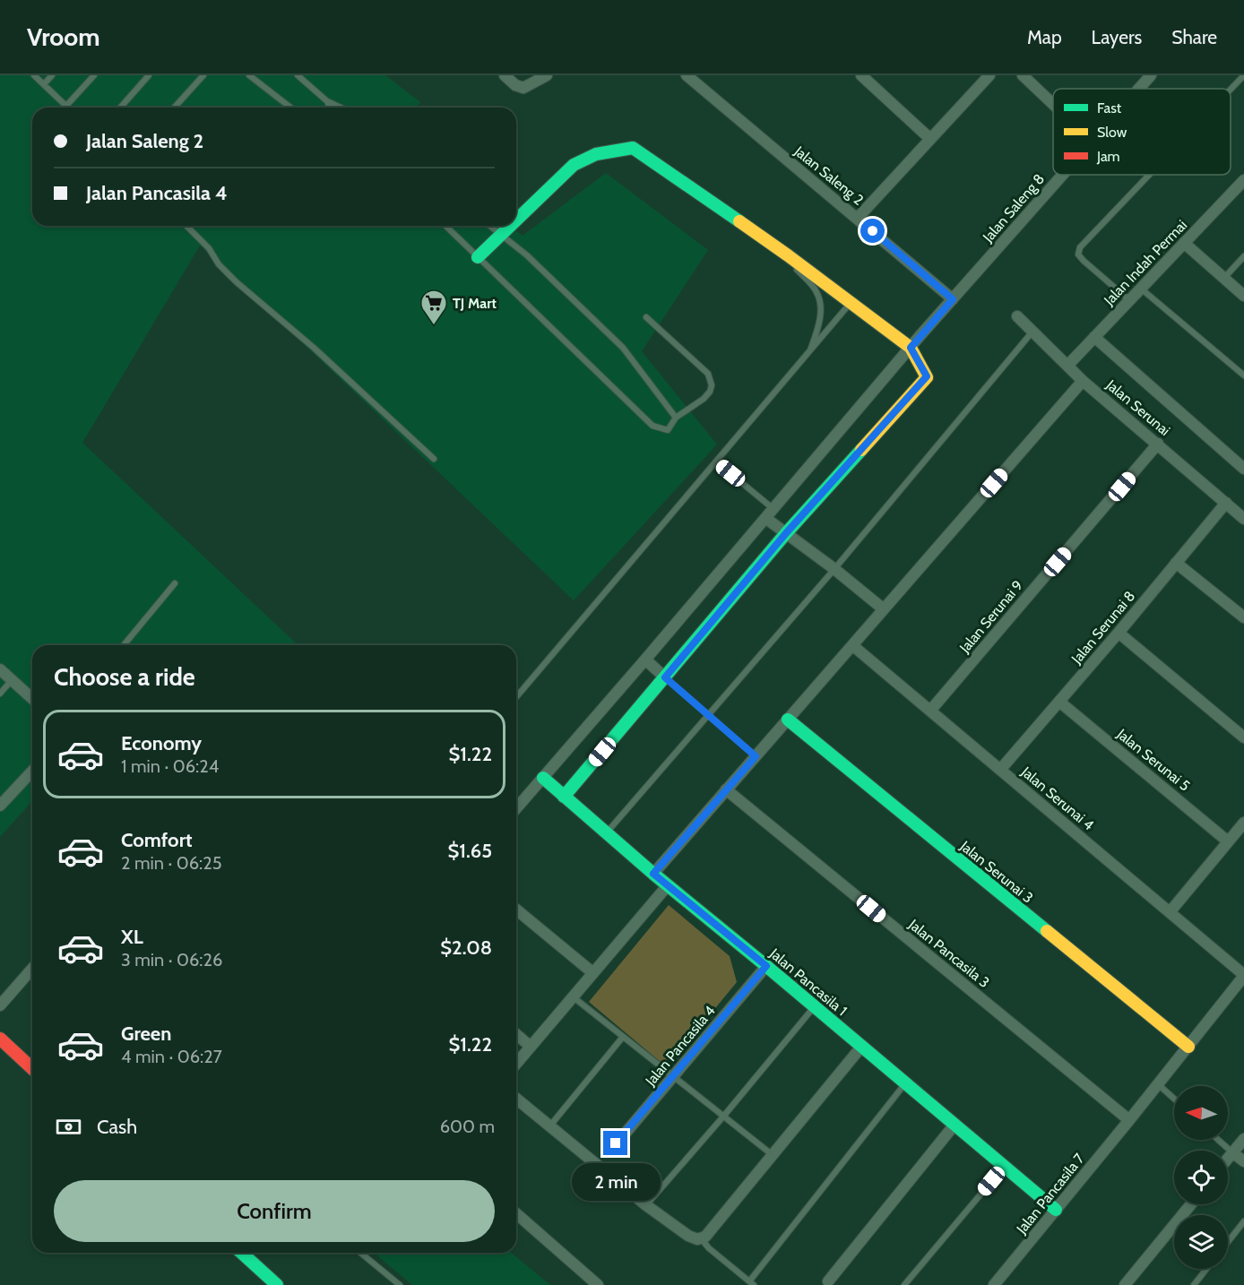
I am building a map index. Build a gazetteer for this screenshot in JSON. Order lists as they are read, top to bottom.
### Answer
{
  "streets": {
    "street": [
      "Jalan Saleng 2",
      "Jalan Saleng 8",
      "Jalan Indah Permai",
      "Jalan Serunai",
      "Jalan Serunai 9",
      "Jalan Serunai 8",
      "Jalan Serunai 5",
      "Jalan Serunai 4",
      "Jalan Serunai 3",
      "Jalan Pancasila 3",
      "Jalan Pancasila 1",
      "Jalan Pancasila 4",
      "Jalan Pancasila 7"
    ]
  },
  "crossings": [
    ["Jalan Saleng 2", "Jalan Saleng 8"],
    ["Jalan Saleng 8", "Jalan Pancasila 1"],
    ["Jalan Indah Permai", "Jalan Serunai"],
    ["Jalan Serunai", "Jalan Serunai 9"],
    ["Jalan Serunai", "Jalan Serunai 8"],
    ["Jalan Serunai 9", "Jalan Serunai 4"],
    ["Jalan Serunai 8", "Jalan Serunai 5"],
    ["Jalan Serunai 8", "Jalan Serunai 4"],
    ["Jalan Serunai 4", "Jalan Pancasila 7"],
    ["Jalan Serunai 3", "Jalan Pancasila 7"],
    ["Jalan Pancasila 3", "Jalan Pancasila 7"],
    ["Jalan Pancasila 1", "Jalan Pancasila 4"],
    ["Jalan Pancasila 1", "Jalan Pancasila 7"]
  ],
  "places": {
    "supermarket": ["TJ Mart"]
  },
  "legend": ["Fast", "Slow", "Jam"],
  "north": "left",
  "page": {
    "header": "Vroom",
    "nav": ["Map", "Layers", "Share"],
    "banner": ["Jalan Saleng 2", "Jalan Pancasila 4"],
    "heading": "Choose a ride",
    "list": [
      {
        "name": "Economy",
        "note": "1 min · 06:24",
        "value": "$1.22"
      },
      {
        "name": "Comfort",
        "note": "2 min · 06:25",
        "value": "$1.65"
      },
      {
        "name": "XL",
        "note": "3 min · 06:26",
        "value": "$2.08"
      },
      {
        "name": "Green",
        "note": "4 min · 06:27",
        "value": "$1.22"
      }
    ],
    "pay": ["Cash", "600 m"],
    "bubble": "2 min",
    "buttons": "Confirm"
  }
}
